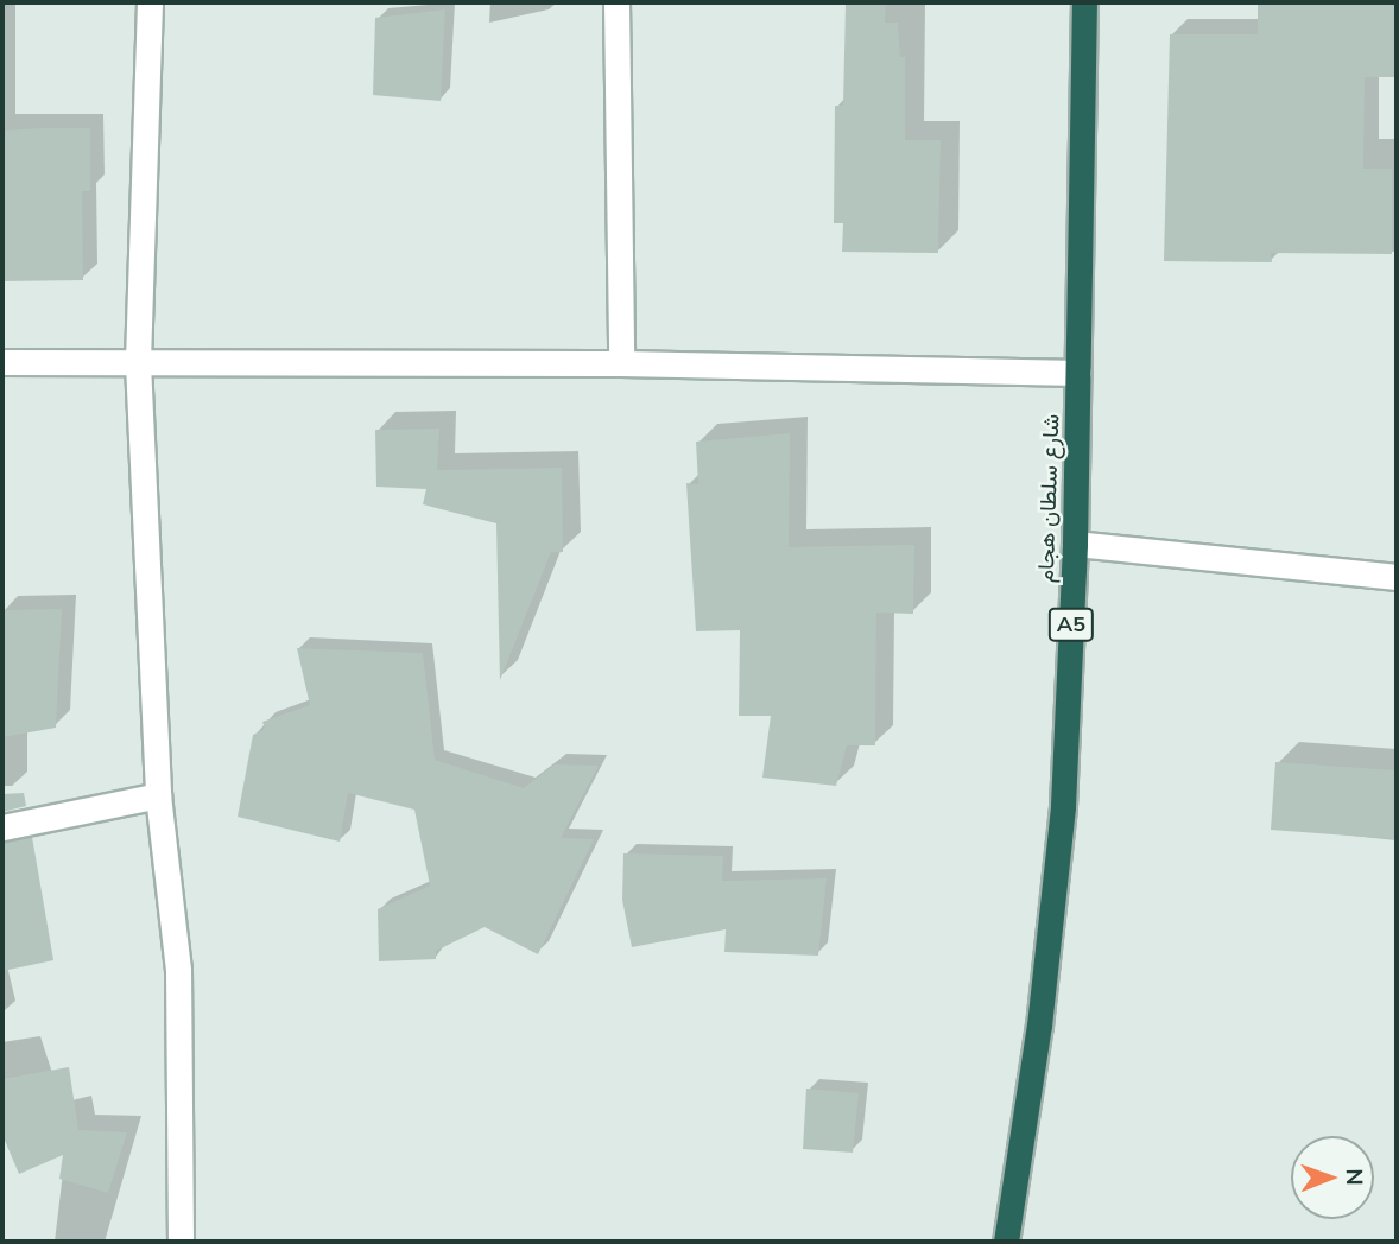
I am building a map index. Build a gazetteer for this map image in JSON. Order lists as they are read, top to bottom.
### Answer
{
  "streets": {
    "highway": ["شارع سلطان هجام", "A5"]
  },
  "north": "right"
}
